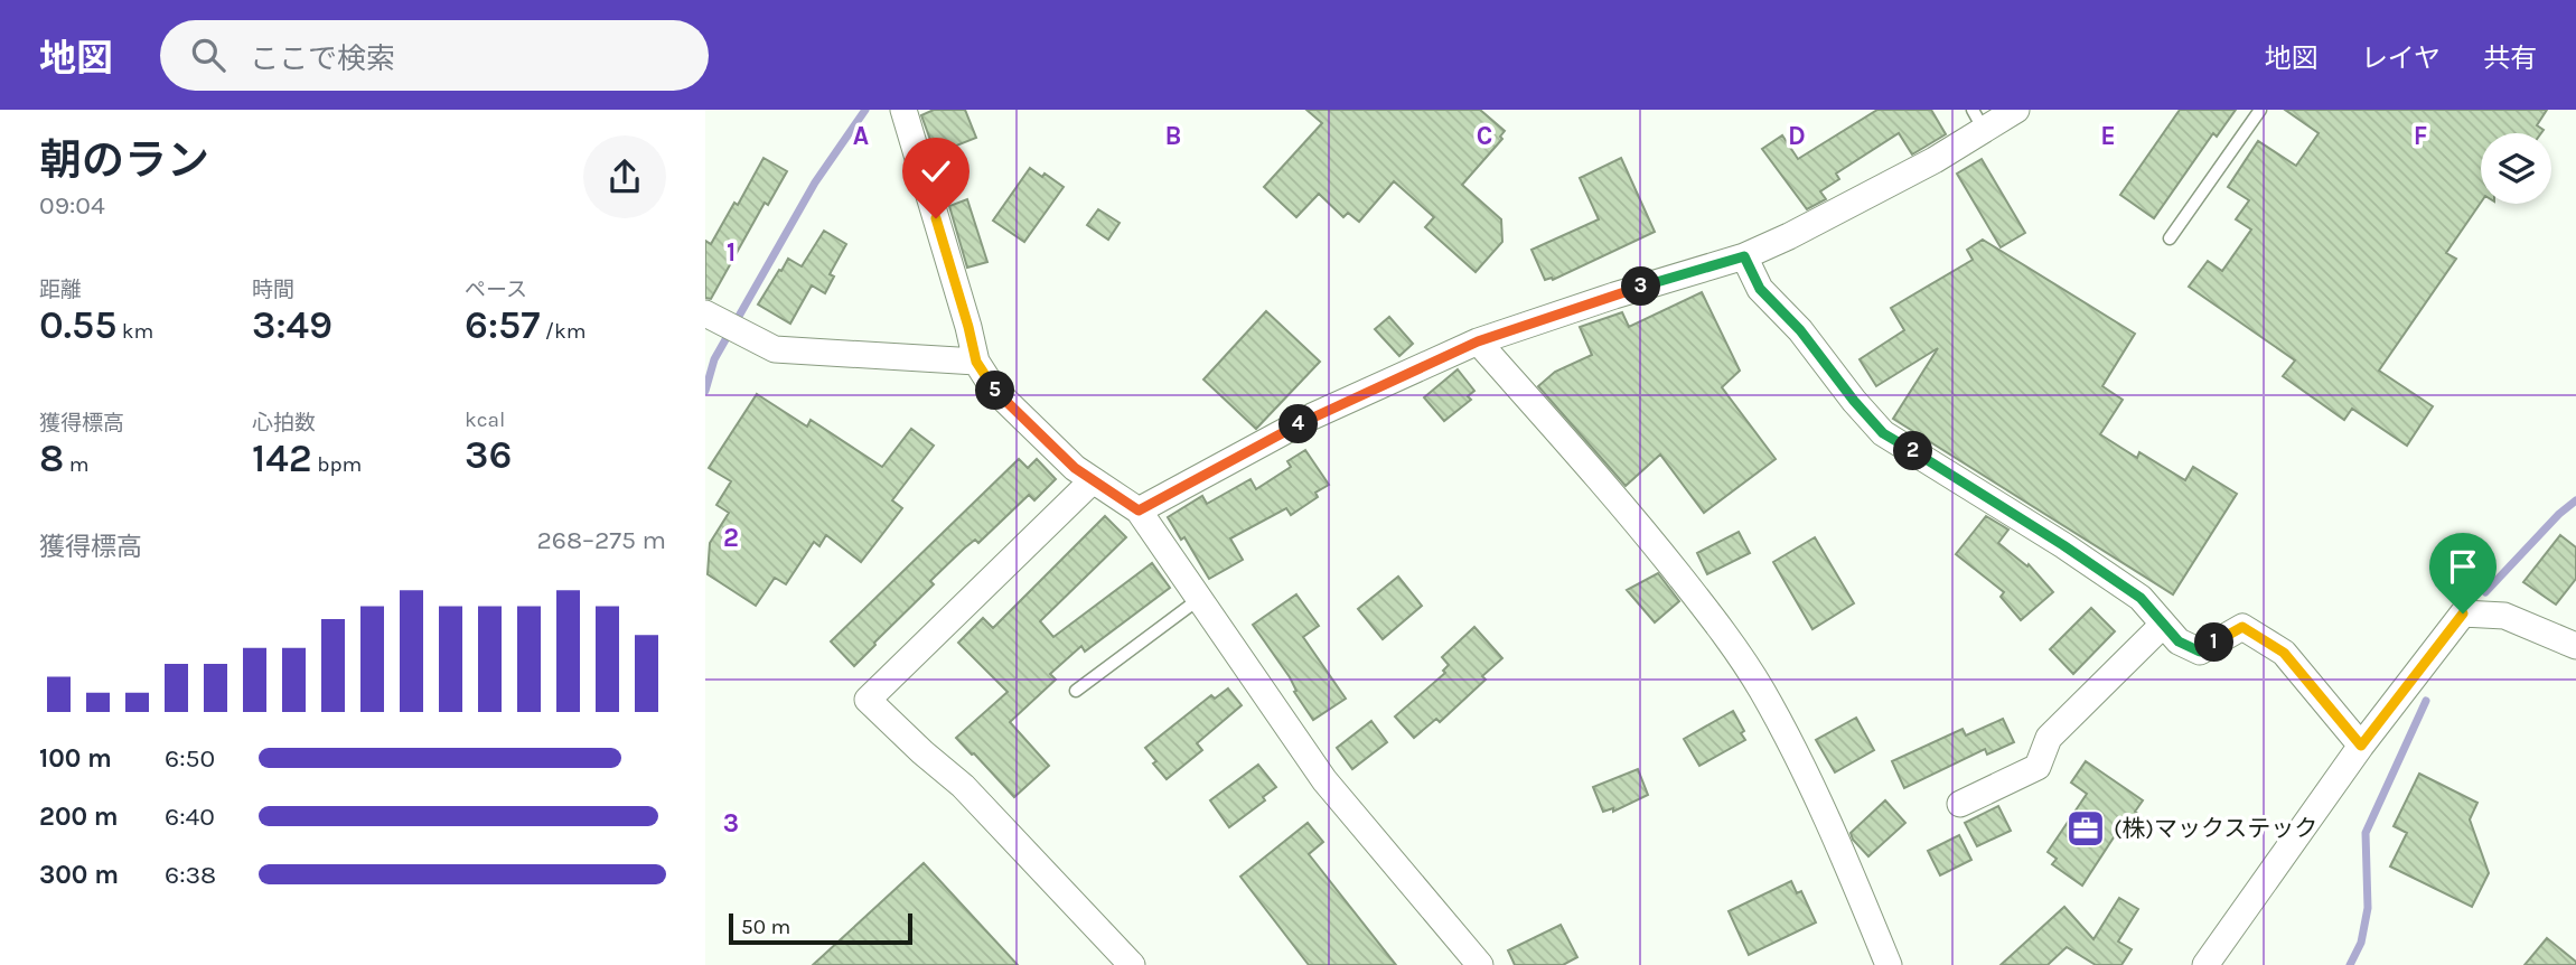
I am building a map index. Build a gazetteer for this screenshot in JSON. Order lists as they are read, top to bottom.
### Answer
{
  "places": {
    "office": ["(株)マックステック"]
  },
  "scale_bar": "50 m",
  "page": {
    "header": "地図",
    "search": "ここで検索",
    "nav": ["地図", "レイヤ", "共有"],
    "heading": ["朝のラン", "09:04"],
    "stats": [
      ["距離", "0.55 km"],
      ["時間", "3:49"],
      ["ペース", "6:57 /km"],
      ["獲得標高", "8 m"],
      ["心拍数", "142 bpm"],
      ["kcal", "36"]
    ],
    "pins": [
      "3",
      "5",
      "4",
      "2",
      "1"
    ],
    "chart": ["獲得標高", "268–275 m"],
    "list": [
      {
        "name": "100 m",
        "note": "6:50"
      },
      {
        "name": "200 m",
        "note": "6:40"
      },
      {
        "name": "300 m",
        "note": "6:38"
      }
    ],
    "scale": "50 m"
  },
  "grid": {
    "columns": [
      "A",
      "B",
      "C",
      "D",
      "E",
      "F"
    ],
    "rows": ["1", "2", "3"]
  }
}
